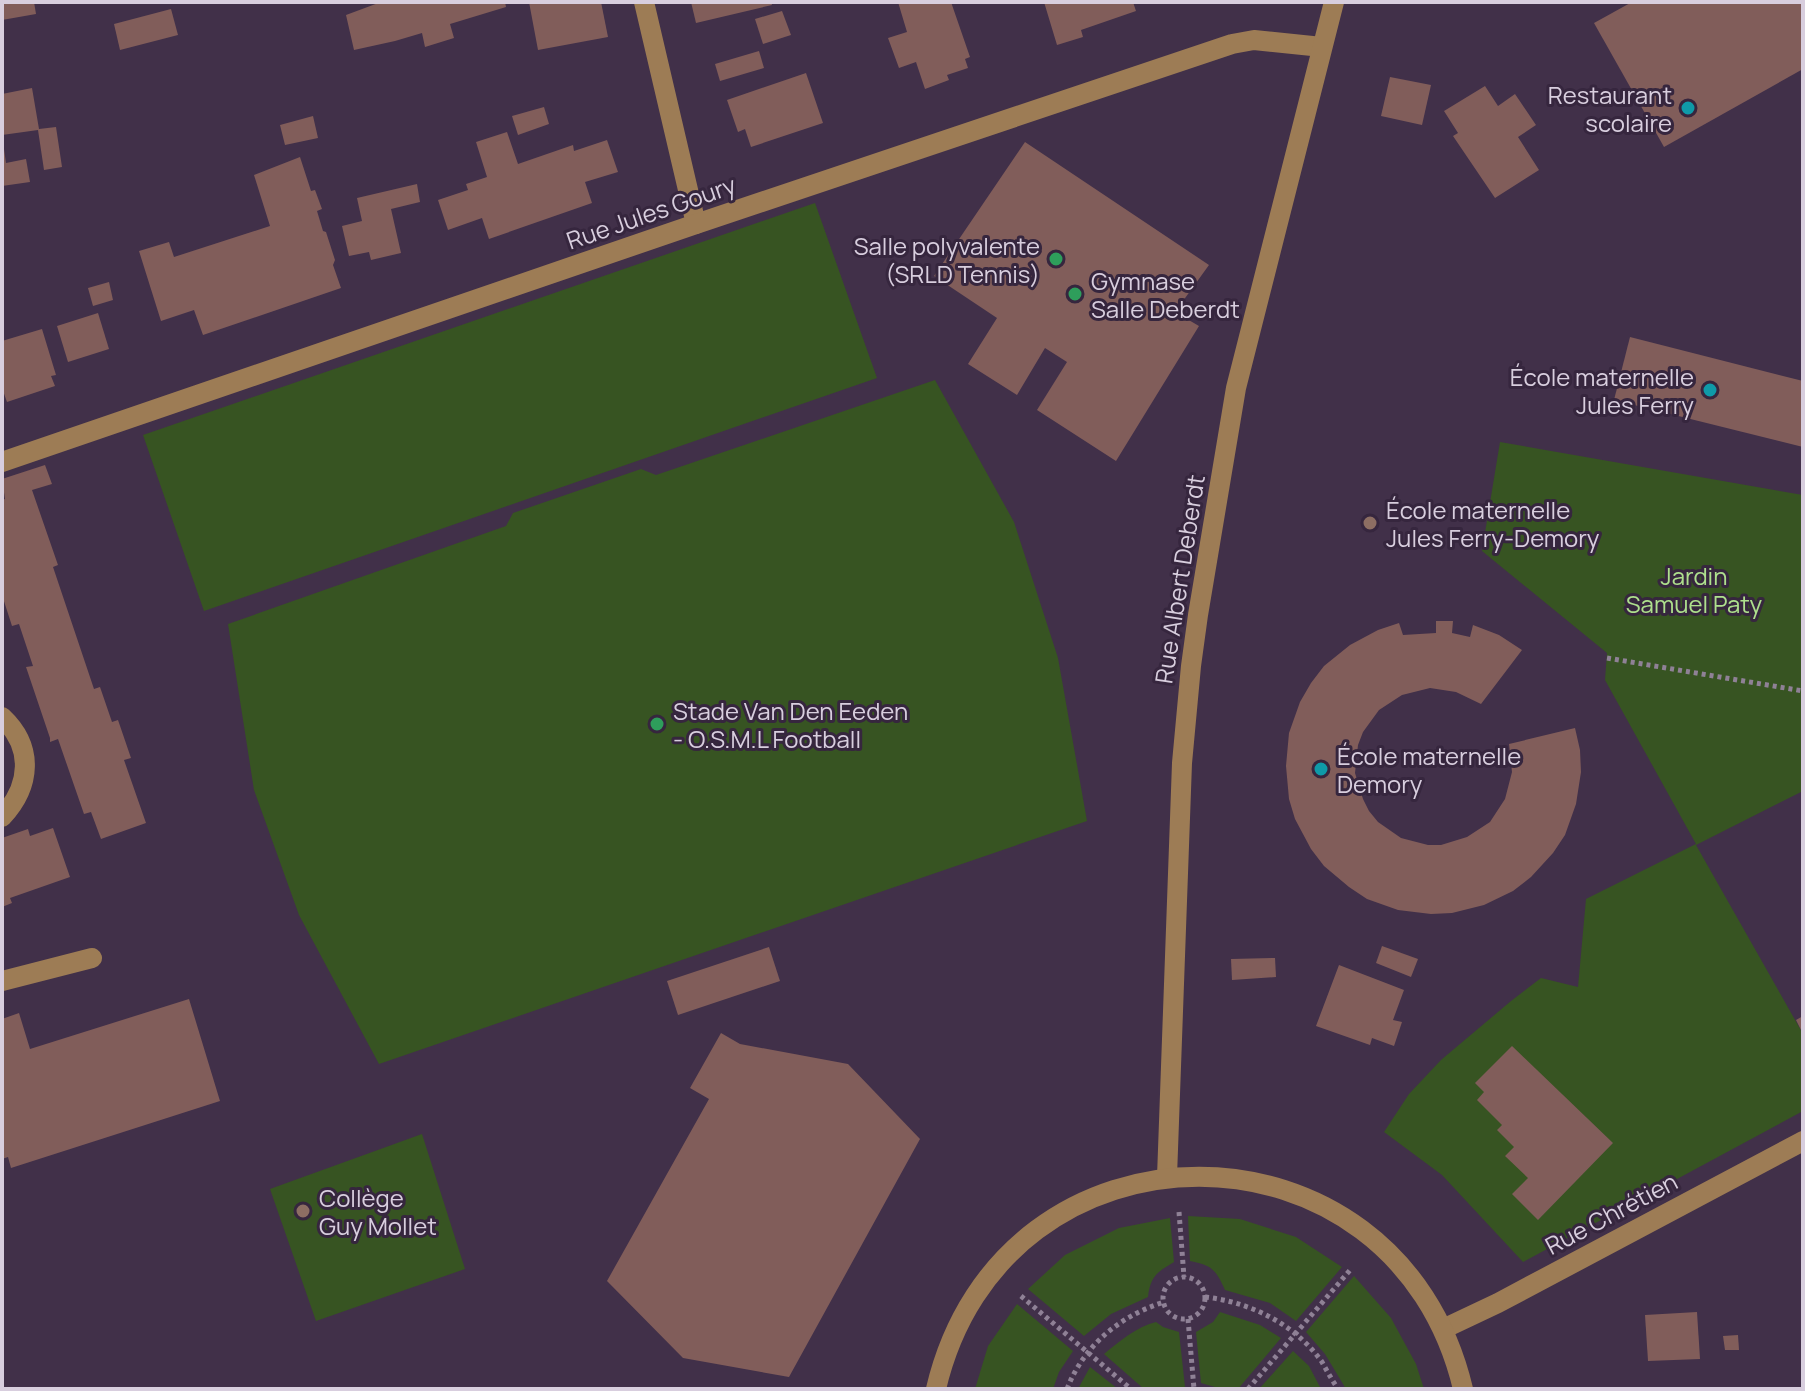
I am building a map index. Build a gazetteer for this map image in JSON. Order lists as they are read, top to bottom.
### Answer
{
  "streets": {
    "street": ["Rue Jules Goury", "Rue Albert Deberdt", "Rue Chrétien"]
  },
  "crossings": [
    ["Rue Jules Goury", "Rue Albert Deberdt"]
  ],
  "parks": ["Jardin Samuel Paty"],
  "places": [
    "Restaurant scolaire",
    "Salle polyvalente (SRLD Tennis)",
    "Gymnase Salle Deberdt",
    "École maternelle Jules Ferry",
    "École maternelle Jules Ferry-Demory",
    "Stade Van Den Eeden - O.S.M.L Football",
    "École maternelle Demory",
    "Collège Guy Mollet"
  ]
}
